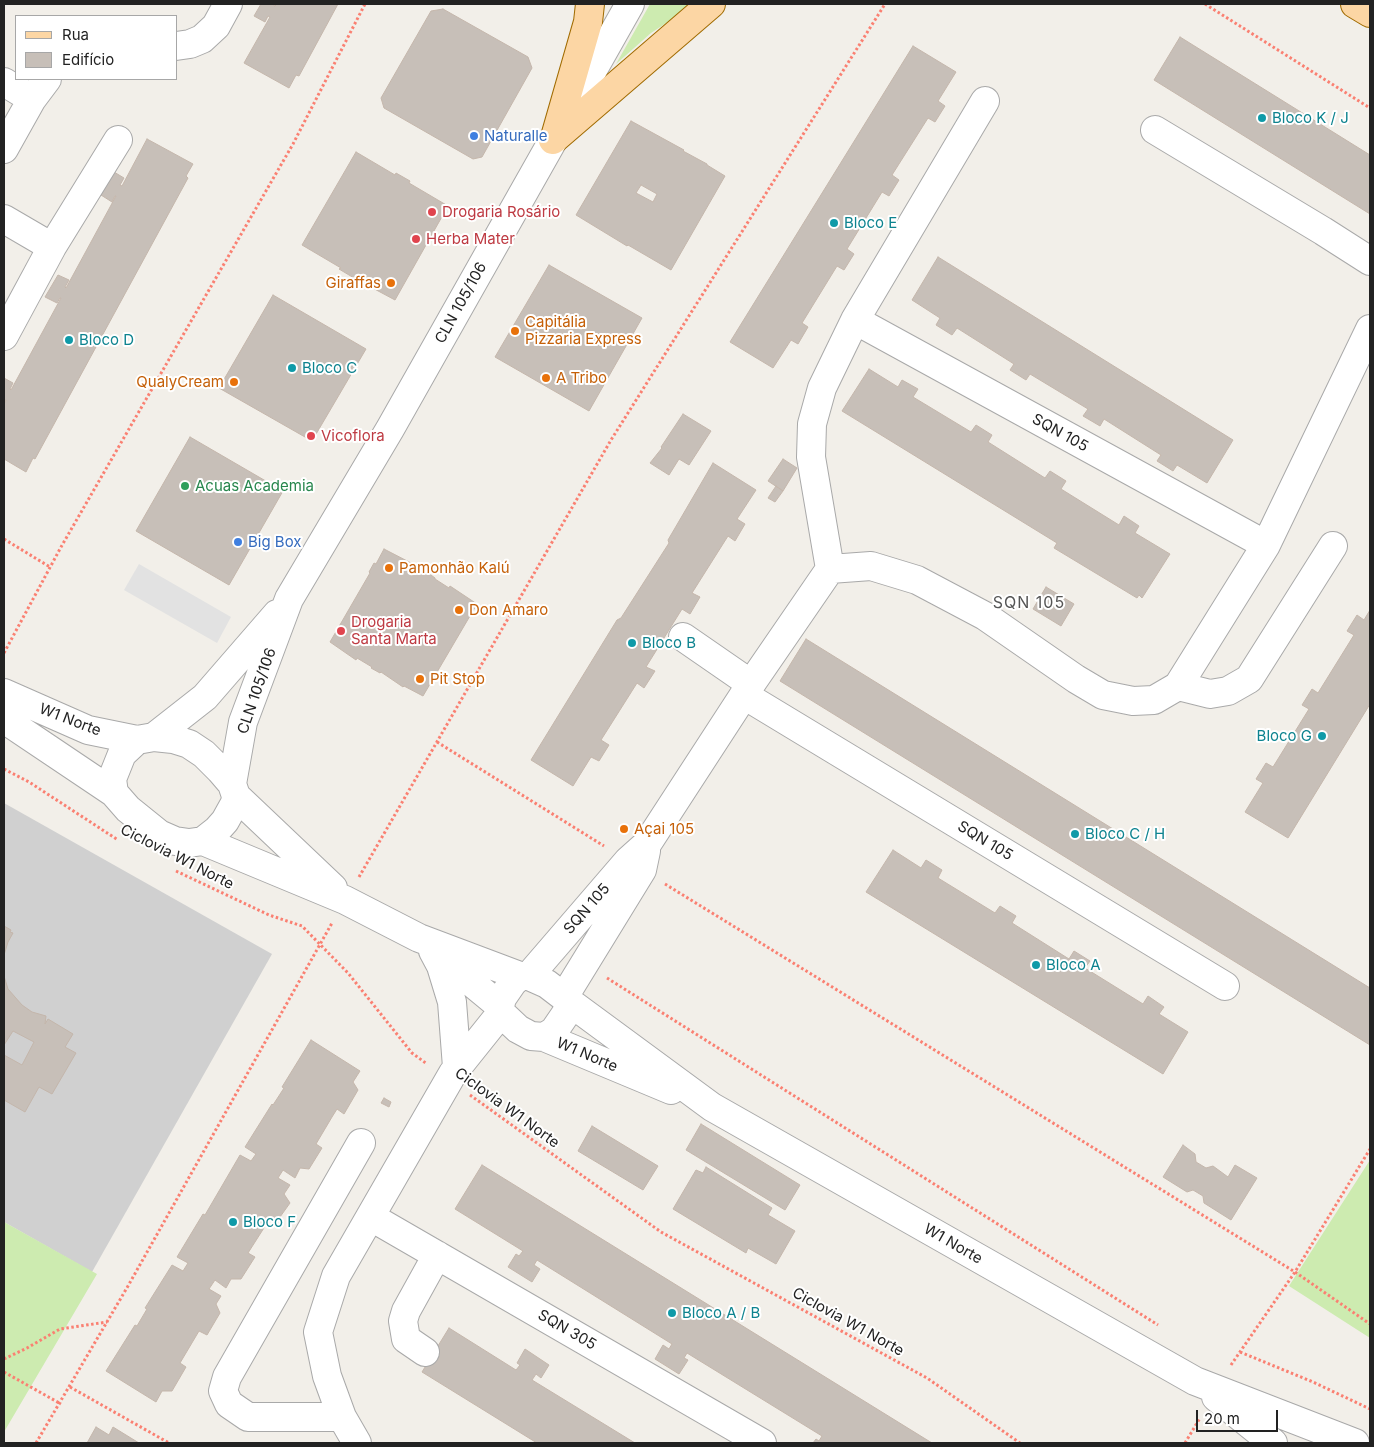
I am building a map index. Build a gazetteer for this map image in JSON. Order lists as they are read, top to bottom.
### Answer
{
  "streets": {
    "street": [
      "CLN 105/106",
      "SQN 105",
      "W1 Norte",
      "SQN 305"
    ],
    "path": ["Ciclovia W1 Norte"]
  },
  "crossings": [
    ["CLN 105/106", "W1 Norte"],
    ["SQN 105", "W1 Norte"]
  ],
  "districts": ["SQN 105"],
  "places": [
    "Bloco K / J",
    "Naturalle",
    "Drogaria Rosário",
    "Bloco E",
    "Herba Mater",
    "Giraffas",
    "Capitália Pizzaria Express",
    "Bloco D",
    "Bloco C",
    "A Tribo",
    "QualyCream",
    "Vicoflora",
    "Acuas Academia",
    "Big Box",
    "Pamonhão Kalú",
    "Don Amaro",
    "Drogaria Santa Marta",
    "Bloco B",
    "Pit Stop",
    "Bloco G",
    "Açai 105",
    "Bloco C / H",
    "Bloco A",
    "Bloco F",
    "Bloco A / B"
  ],
  "legend": ["Rua", "Edifício"],
  "scale_bar": "20 m"
}
